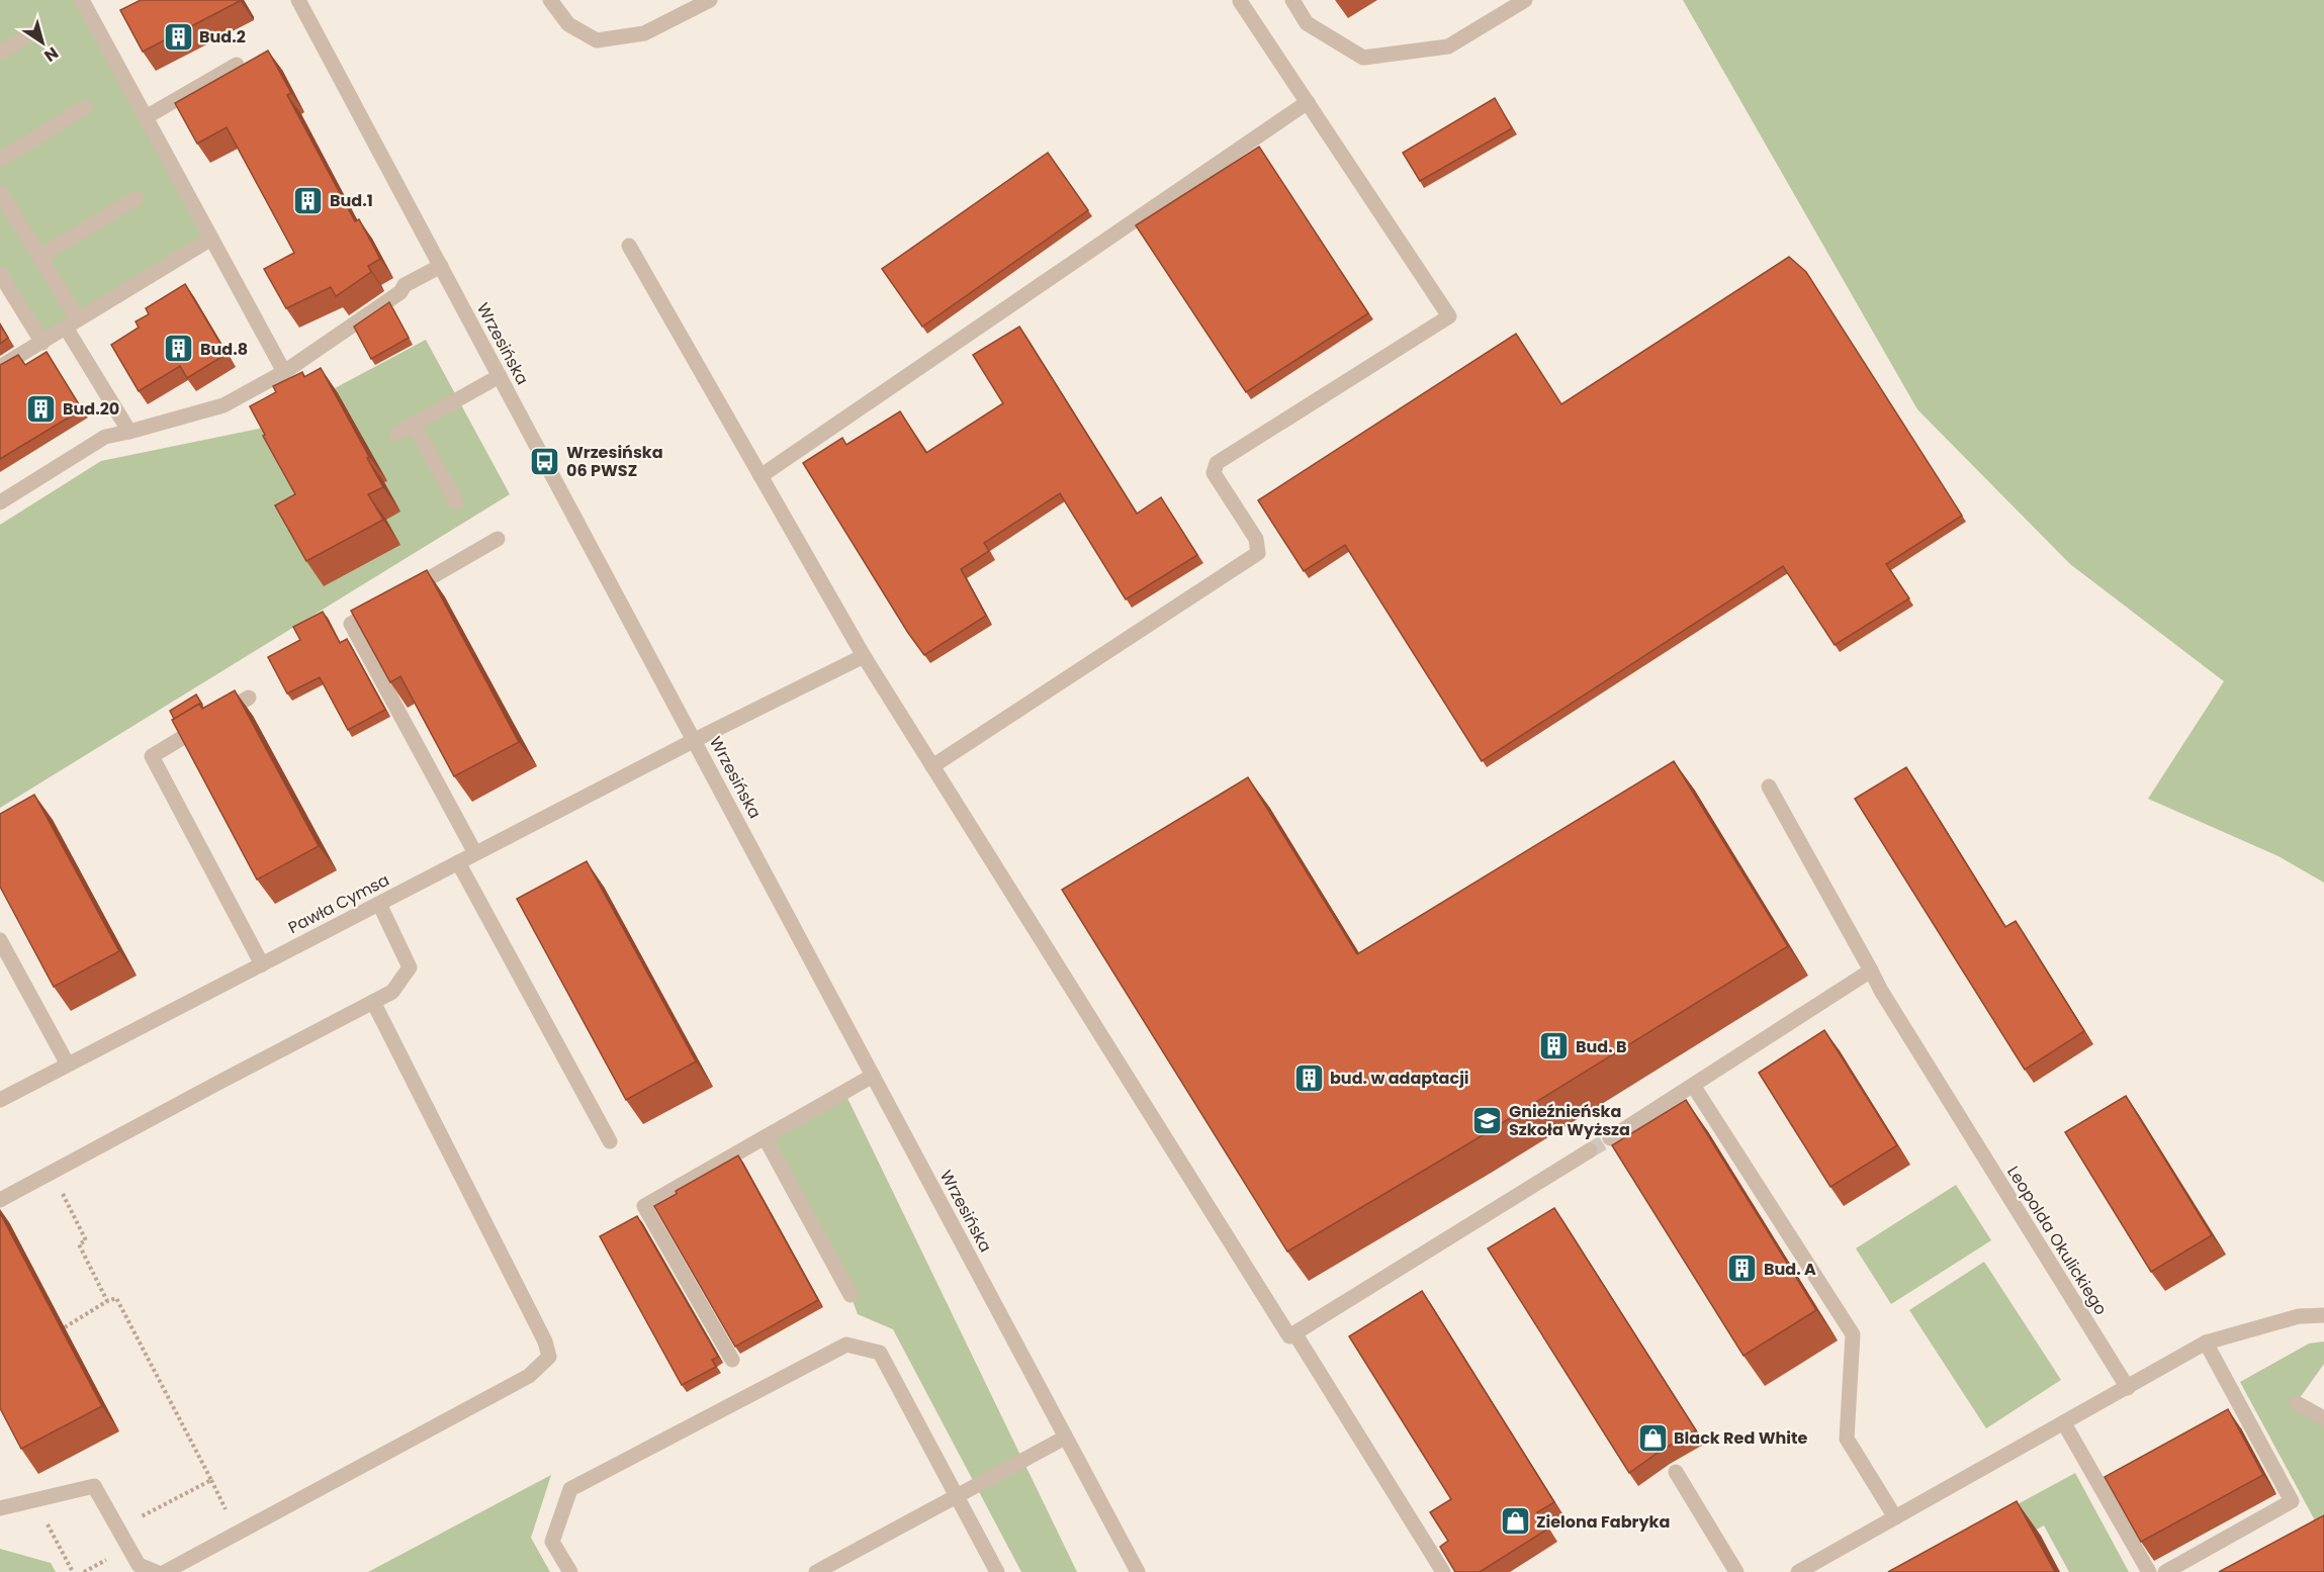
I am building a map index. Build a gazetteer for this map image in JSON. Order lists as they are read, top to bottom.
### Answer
{
  "streets": {
    "street": ["Wrzesińska", "Pawła Cymsa", "Leopolda Okulickiego"]
  },
  "crossings": [
    ["Wrzesińska", "Pawła Cymsa"]
  ],
  "places": {
    "building": [
      "Bud.2",
      "Bud.1",
      "Bud.8",
      "Bud.20",
      "Bud. B",
      "bud. w adaptacji",
      "Bud. A"
    ],
    "bus stop": ["Wrzesińska 06 PWSZ"],
    "school or university": ["Gnieźnieńska Szkoła Wyższa"],
    "shop": ["Black Red White", "Zielona Fabryka"]
  },
  "north": "bottom right"
}
